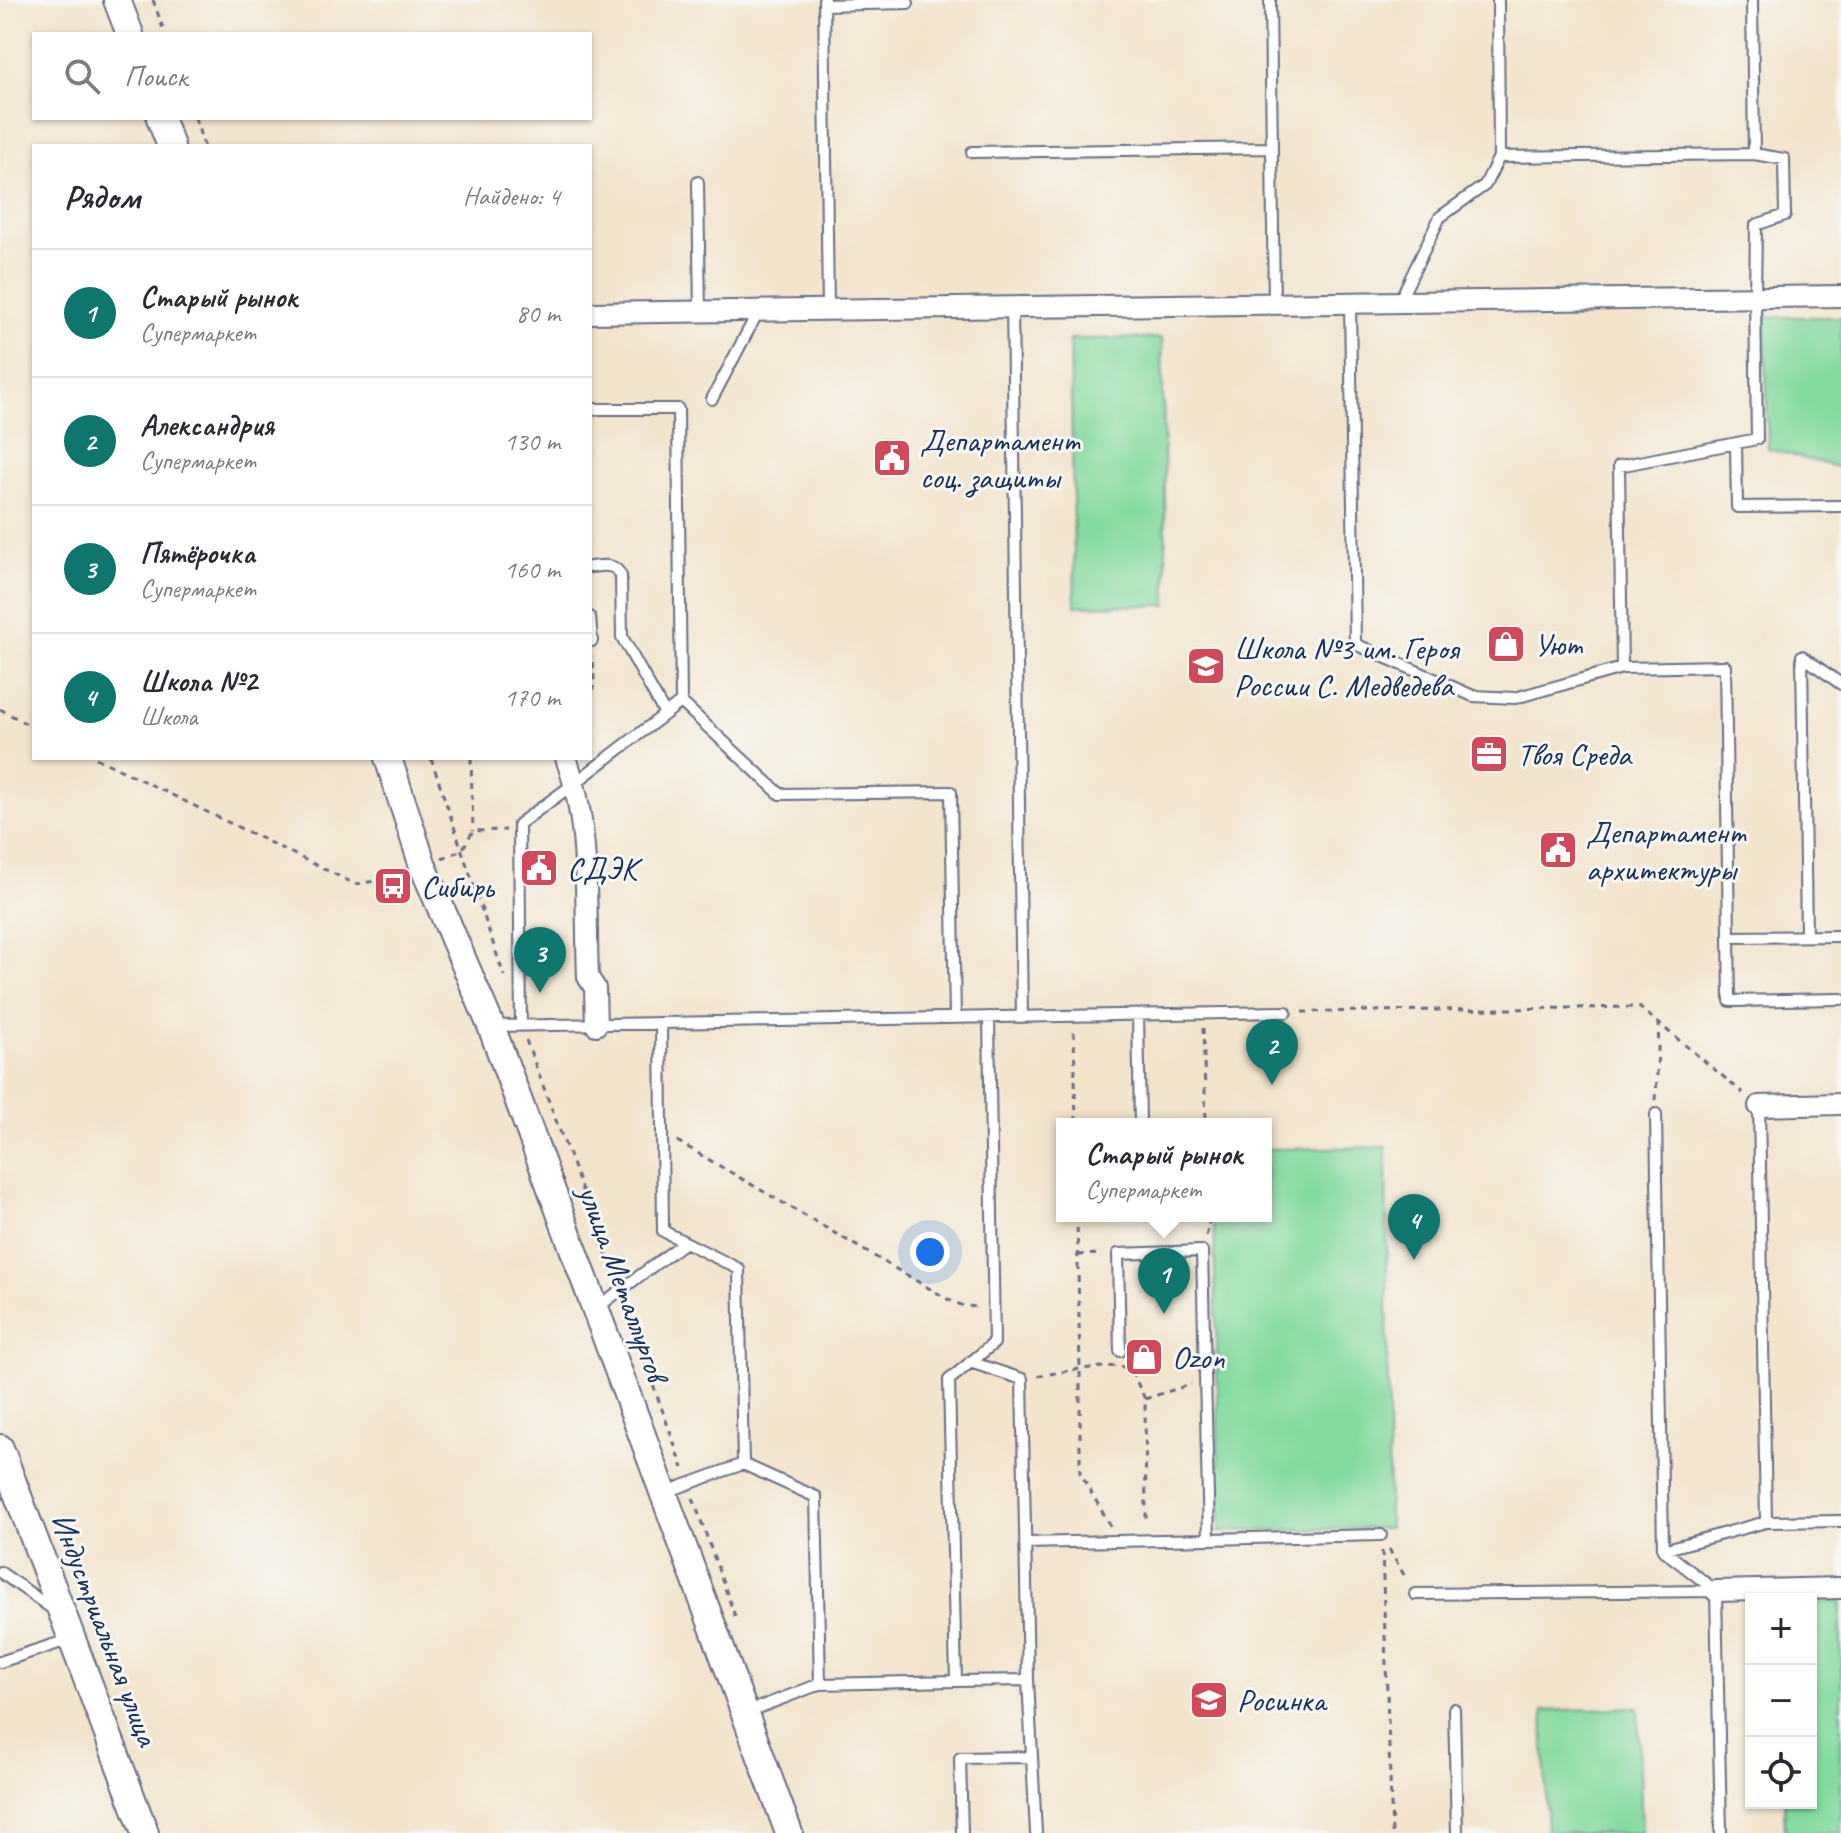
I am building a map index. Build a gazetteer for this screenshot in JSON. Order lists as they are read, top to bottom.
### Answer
{
  "streets": {
    "street": ["улица Металлургов", "Индустриальная улица"]
  },
  "places": {
    "public building": ["Департамент соц. защиты", "Департамент архитектуры", "СДЭК"],
    "shop": ["Уют", "Ozon"],
    "school or university": ["Школа №3 им. Героя России С. Медведева", "Росинка"],
    "office": ["Твоя Среда"],
    "bus stop": ["Сибирь"]
  },
  "page": {
    "search": "Поиск",
    "heading": ["Рядом", "Найдено: 4"],
    "list": [
      {
        "mark": "1",
        "name": "Старый рынок",
        "note": "Супермаркет",
        "value": "80 m"
      },
      {
        "mark": "2",
        "name": "Александрия",
        "note": "Супермаркет",
        "value": "130 m"
      },
      {
        "mark": "3",
        "name": "Пятёрочка",
        "note": "Супермаркет",
        "value": "160 m"
      },
      {
        "mark": "4",
        "name": "Школа №2",
        "note": "Школа",
        "value": "170 m"
      }
    ],
    "pins": [
      "3",
      "2",
      "4",
      "1"
    ],
    "popup": ["Старый рынок", "Супермаркет"],
    "map_buttons": ["+", "−"]
  }
}
